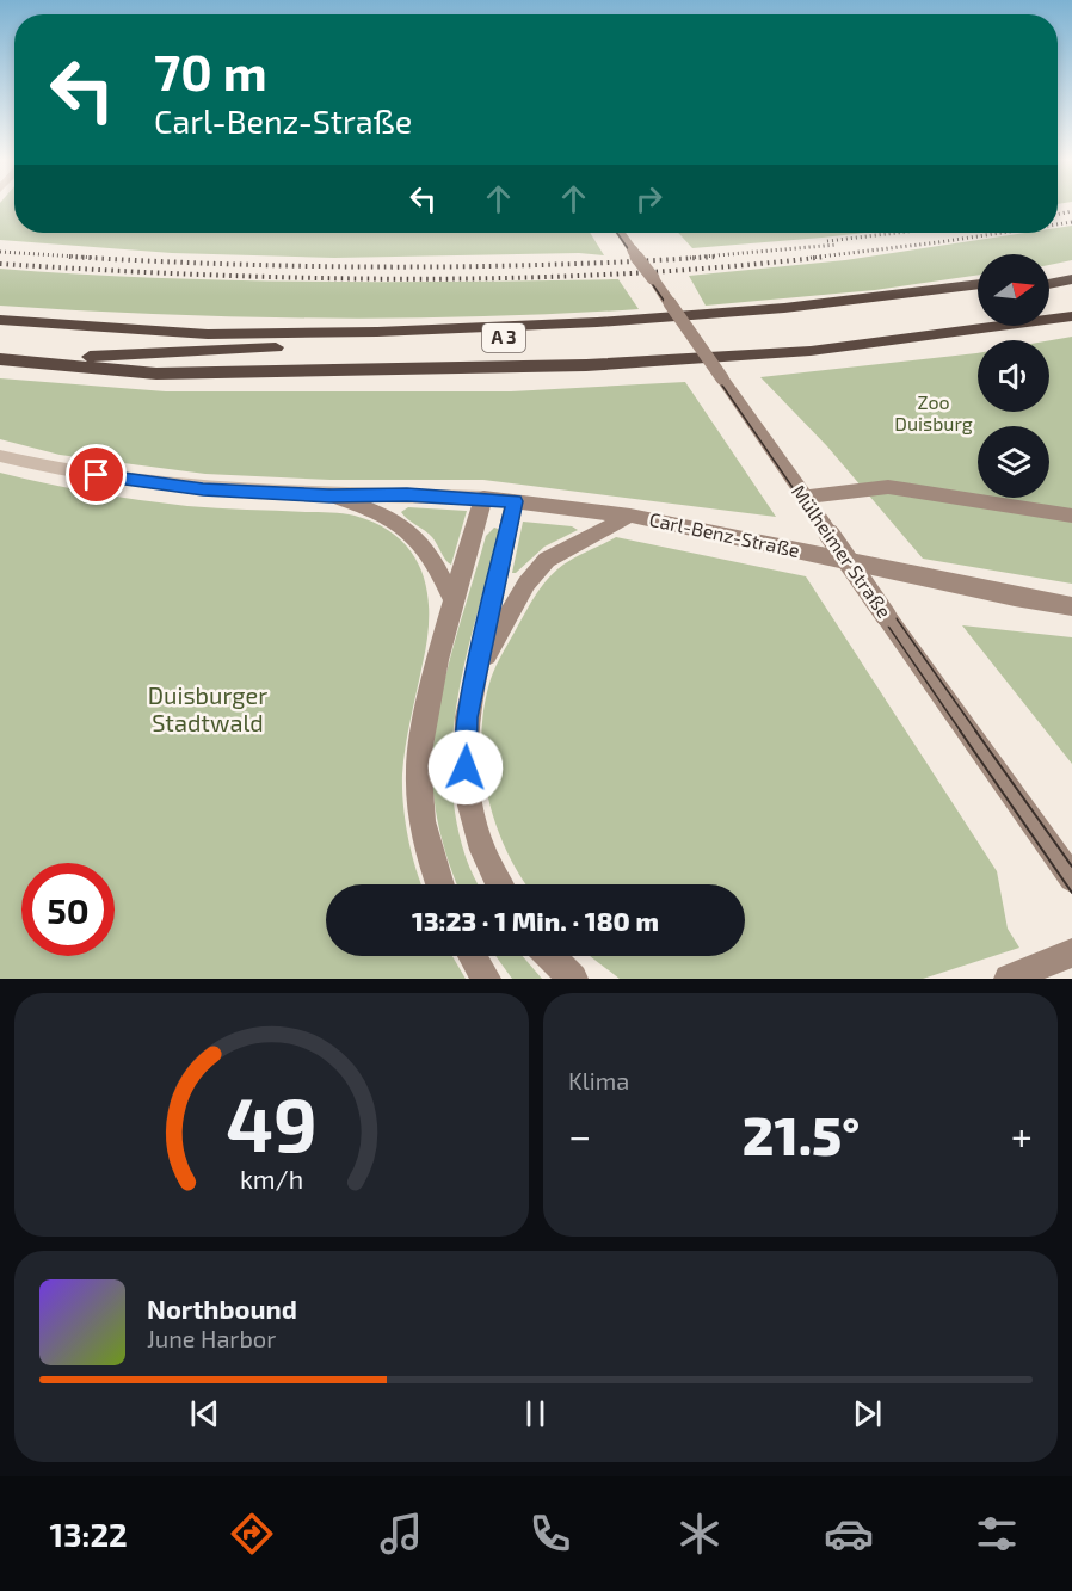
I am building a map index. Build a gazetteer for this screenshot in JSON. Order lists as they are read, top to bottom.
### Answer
{
  "streets": {
    "highway": ["A 3"],
    "main road": ["Carl-Benz-Straße", "Mülheimer Straße"]
  },
  "parks": ["Zoo Duisburg", "Duisburger Stadtwald"],
  "north": "right",
  "page": {
    "turn": ["70 m", "Carl-Benz-Straße"],
    "limit": "50",
    "trip": "13:23 · 1 Min. · 180 m",
    "tile": "Klima",
    "heat": ["−", "21.5°", "+"],
    "song": ["Northbound", "June Harbor"],
    "tabs": "13:22",
    "gauge": ["49", "km/h"]
  }
}
